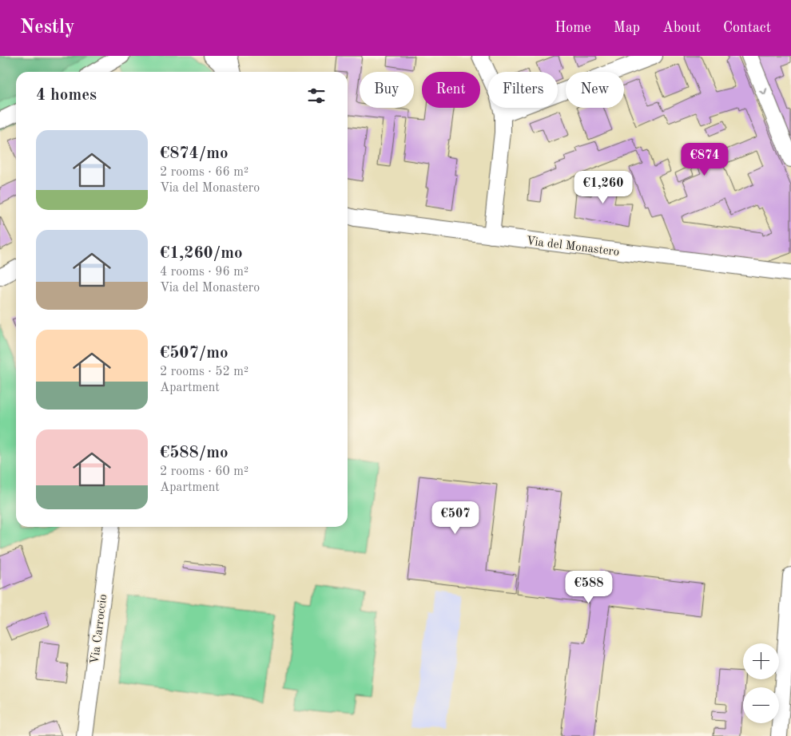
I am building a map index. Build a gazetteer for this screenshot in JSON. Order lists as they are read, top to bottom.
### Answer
{
  "streets": {
    "street": ["Via del Monastero", "Via Carroccio"]
  },
  "page": {
    "header": "Nestly",
    "nav": [
      "Home",
      "Map",
      "About",
      "Contact"
    ],
    "chip": [
      "Buy",
      "Rent",
      "Filters",
      "New"
    ],
    "heading": "4 homes",
    "list": [
      {
        "name": "€874/mo",
        "note": "2 rooms · 66 m² · Via del Monastero"
      },
      {
        "name": "€1,260/mo",
        "note": "4 rooms · 96 m² · Via del Monastero"
      },
      {
        "name": "€507/mo",
        "note": "2 rooms · 52 m² · Apartment"
      },
      {
        "name": "€588/mo",
        "note": "2 rooms · 60 m² · Apartment"
      }
    ],
    "price": [
      "€874",
      "€1,260",
      "€507",
      "€588"
    ],
    "map_buttons": ["+", "−"]
  }
}
